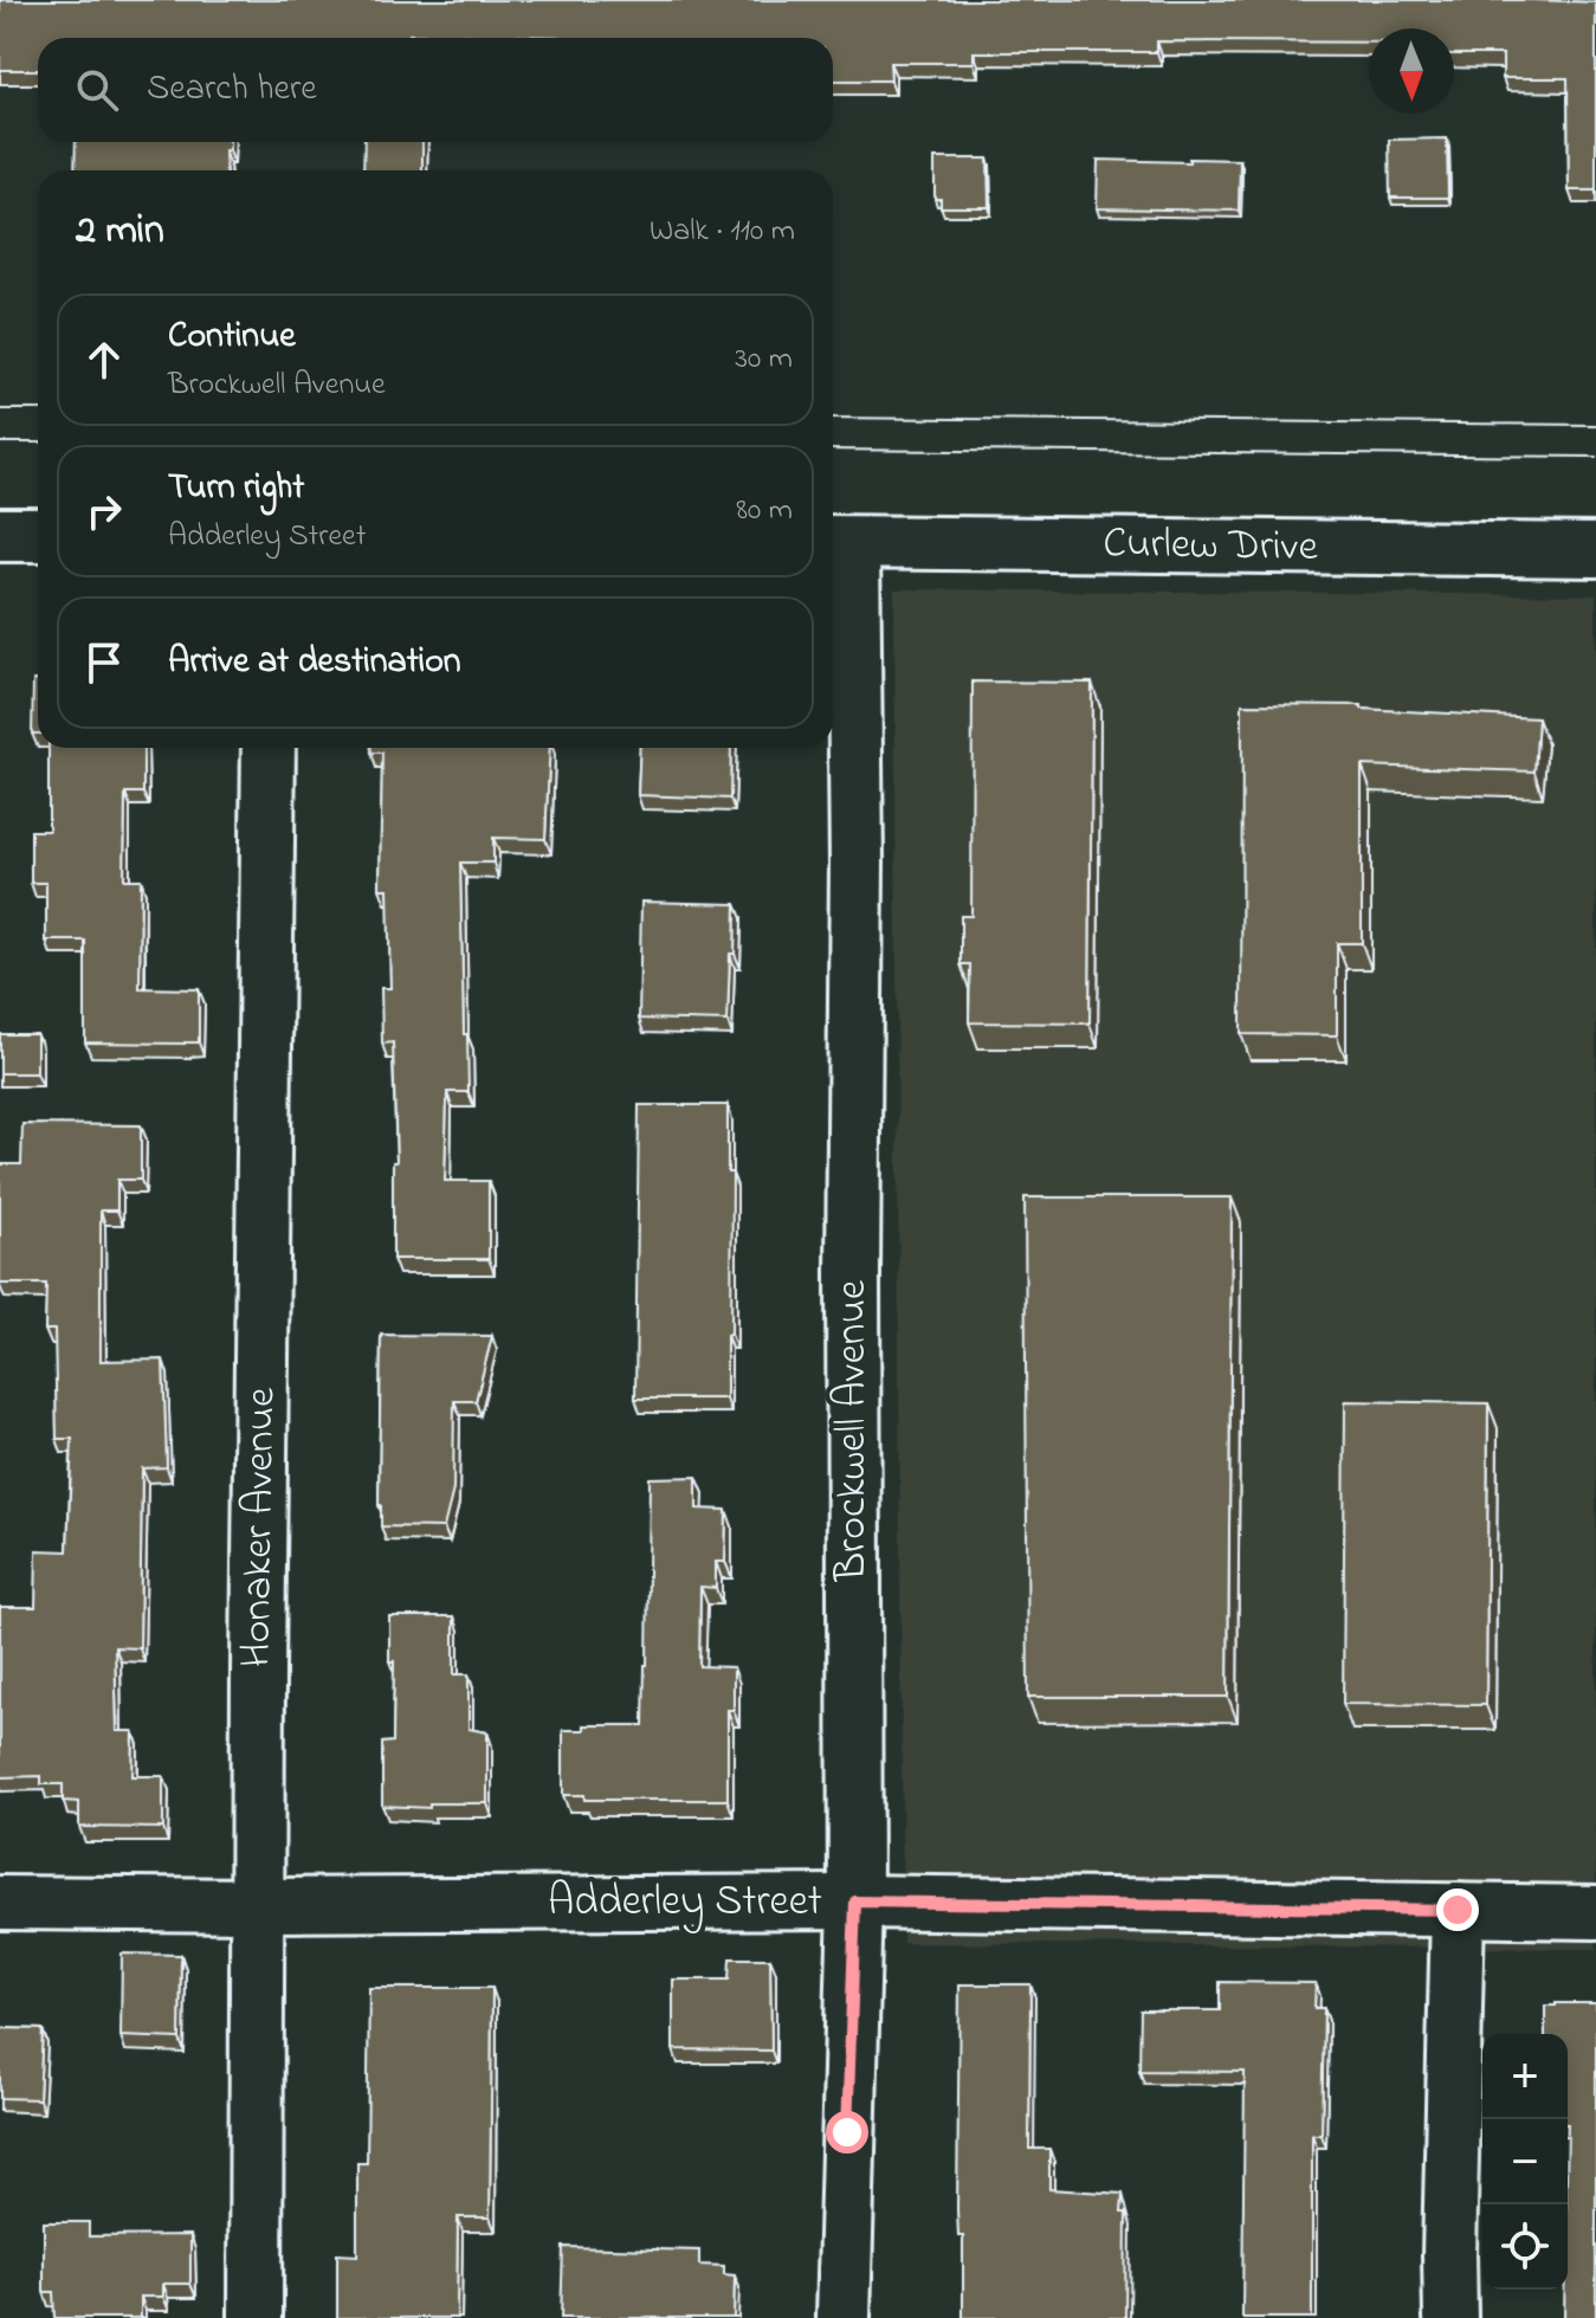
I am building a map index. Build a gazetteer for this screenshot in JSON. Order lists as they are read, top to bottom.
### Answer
{
  "streets": {
    "street": [
      "Curlew Drive",
      "Brockwell Avenue",
      "Honaker Avenue",
      "Adderley Street"
    ]
  },
  "crossings": [
    ["Curlew Drive", "Brockwell Avenue"],
    ["Brockwell Avenue", "Adderley Street"],
    ["Honaker Avenue", "Adderley Street"]
  ],
  "north": "bottom",
  "page": {
    "search": "Search here",
    "heading": ["2 min", "Walk · 110 m"],
    "list": [
      ["Continue", "Brockwell Avenue", "30 m"],
      ["Turn right", "Adderley Street", "80 m"],
      "Arrive at destination"
    ],
    "map_buttons": ["+", "−"]
  }
}
